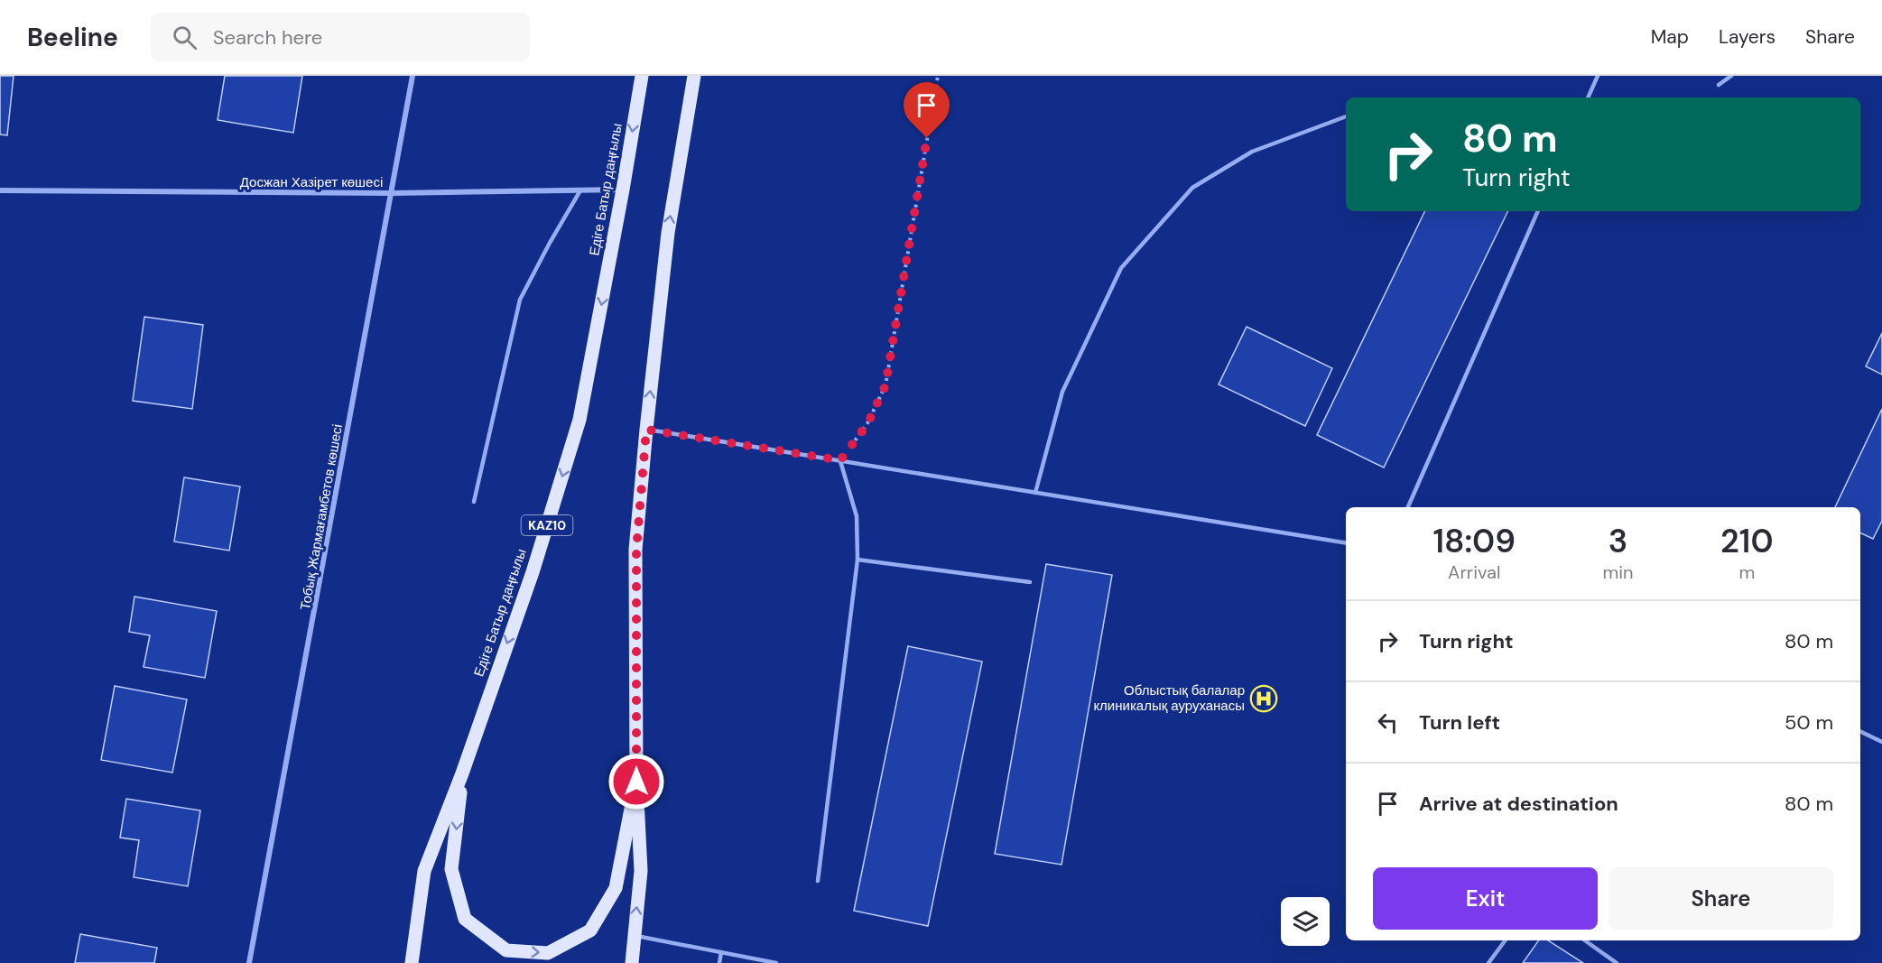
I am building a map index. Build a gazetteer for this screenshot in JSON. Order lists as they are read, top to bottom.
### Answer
{
  "streets": {
    "main road": ["Едіге Батыр даңғылы", "KAZ10"],
    "street": ["Досжан Хазірет көшесі", "Тобық Жармағамбетов көшесі"]
  },
  "crossings": [
    ["Досжан Хазірет көшесі", "Едіге Батыр даңғылы"],
    ["Досжан Хазірет көшесі", "Тобық Жармағамбетов көшесі"]
  ],
  "places": {
    "hospital": ["Облыстық балалар клиникалық ауруханасы"]
  },
  "page": {
    "header": "Beeline",
    "search": "Search here",
    "nav": ["Map", "Layers", "Share"],
    "turn": ["80 m", "Turn right"],
    "eta": [
      "18:09",
      "Arrival",
      "3",
      "min",
      "210",
      "m"
    ],
    "list": [
      {
        "name": "Turn right",
        "value": "80 m"
      },
      {
        "name": "Turn left",
        "value": "50 m"
      },
      {
        "name": "Arrive at destination",
        "value": "80 m"
      }
    ],
    "buttons": ["Exit", "Share"]
  }
}
